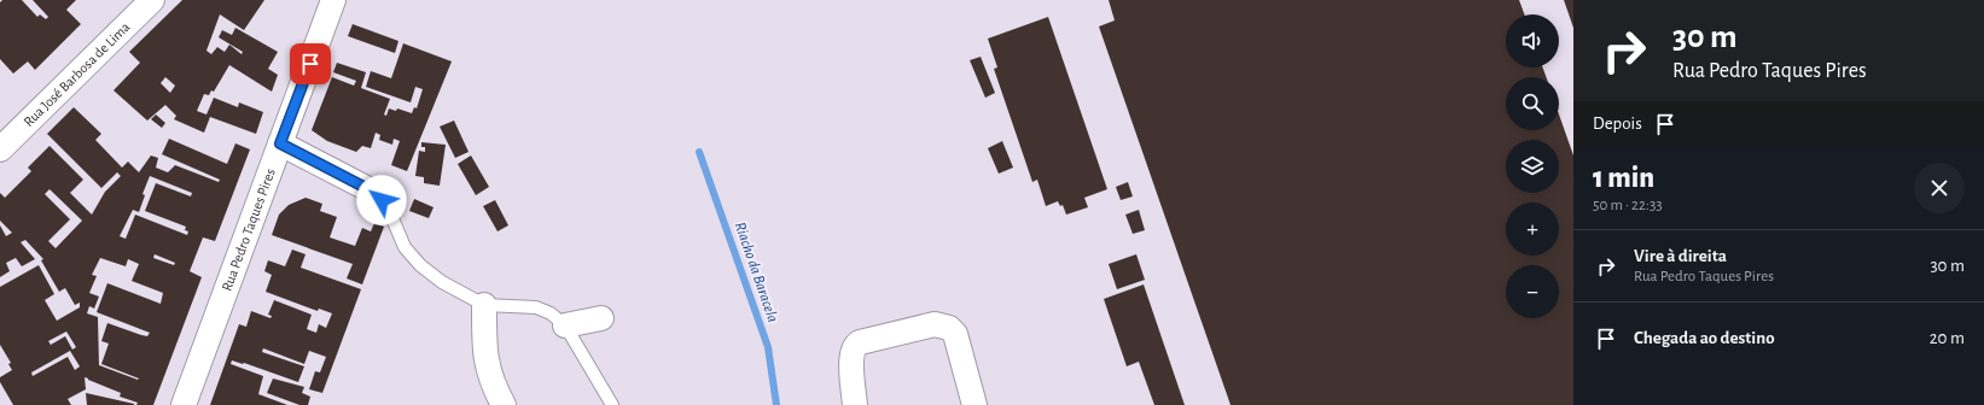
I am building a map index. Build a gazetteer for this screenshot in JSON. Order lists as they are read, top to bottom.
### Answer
{
  "streets": {
    "street": ["Rua José Barbosa de Lima", "Rua Pedro Taques Pires"]
  },
  "water": ["Riacho da Baracela"],
  "page": {
    "turn": ["30 m", "Rua Pedro Taques Pires"],
    "map_buttons": ["+", "−"],
    "then": "Depois",
    "heading": ["1 min", "50 m · 22:33"],
    "list": [
      {
        "name": "Vire à direita",
        "note": "Rua Pedro Taques Pires",
        "value": "30 m"
      },
      {
        "name": "Chegada ao destino",
        "value": "20 m"
      }
    ]
  }
}
